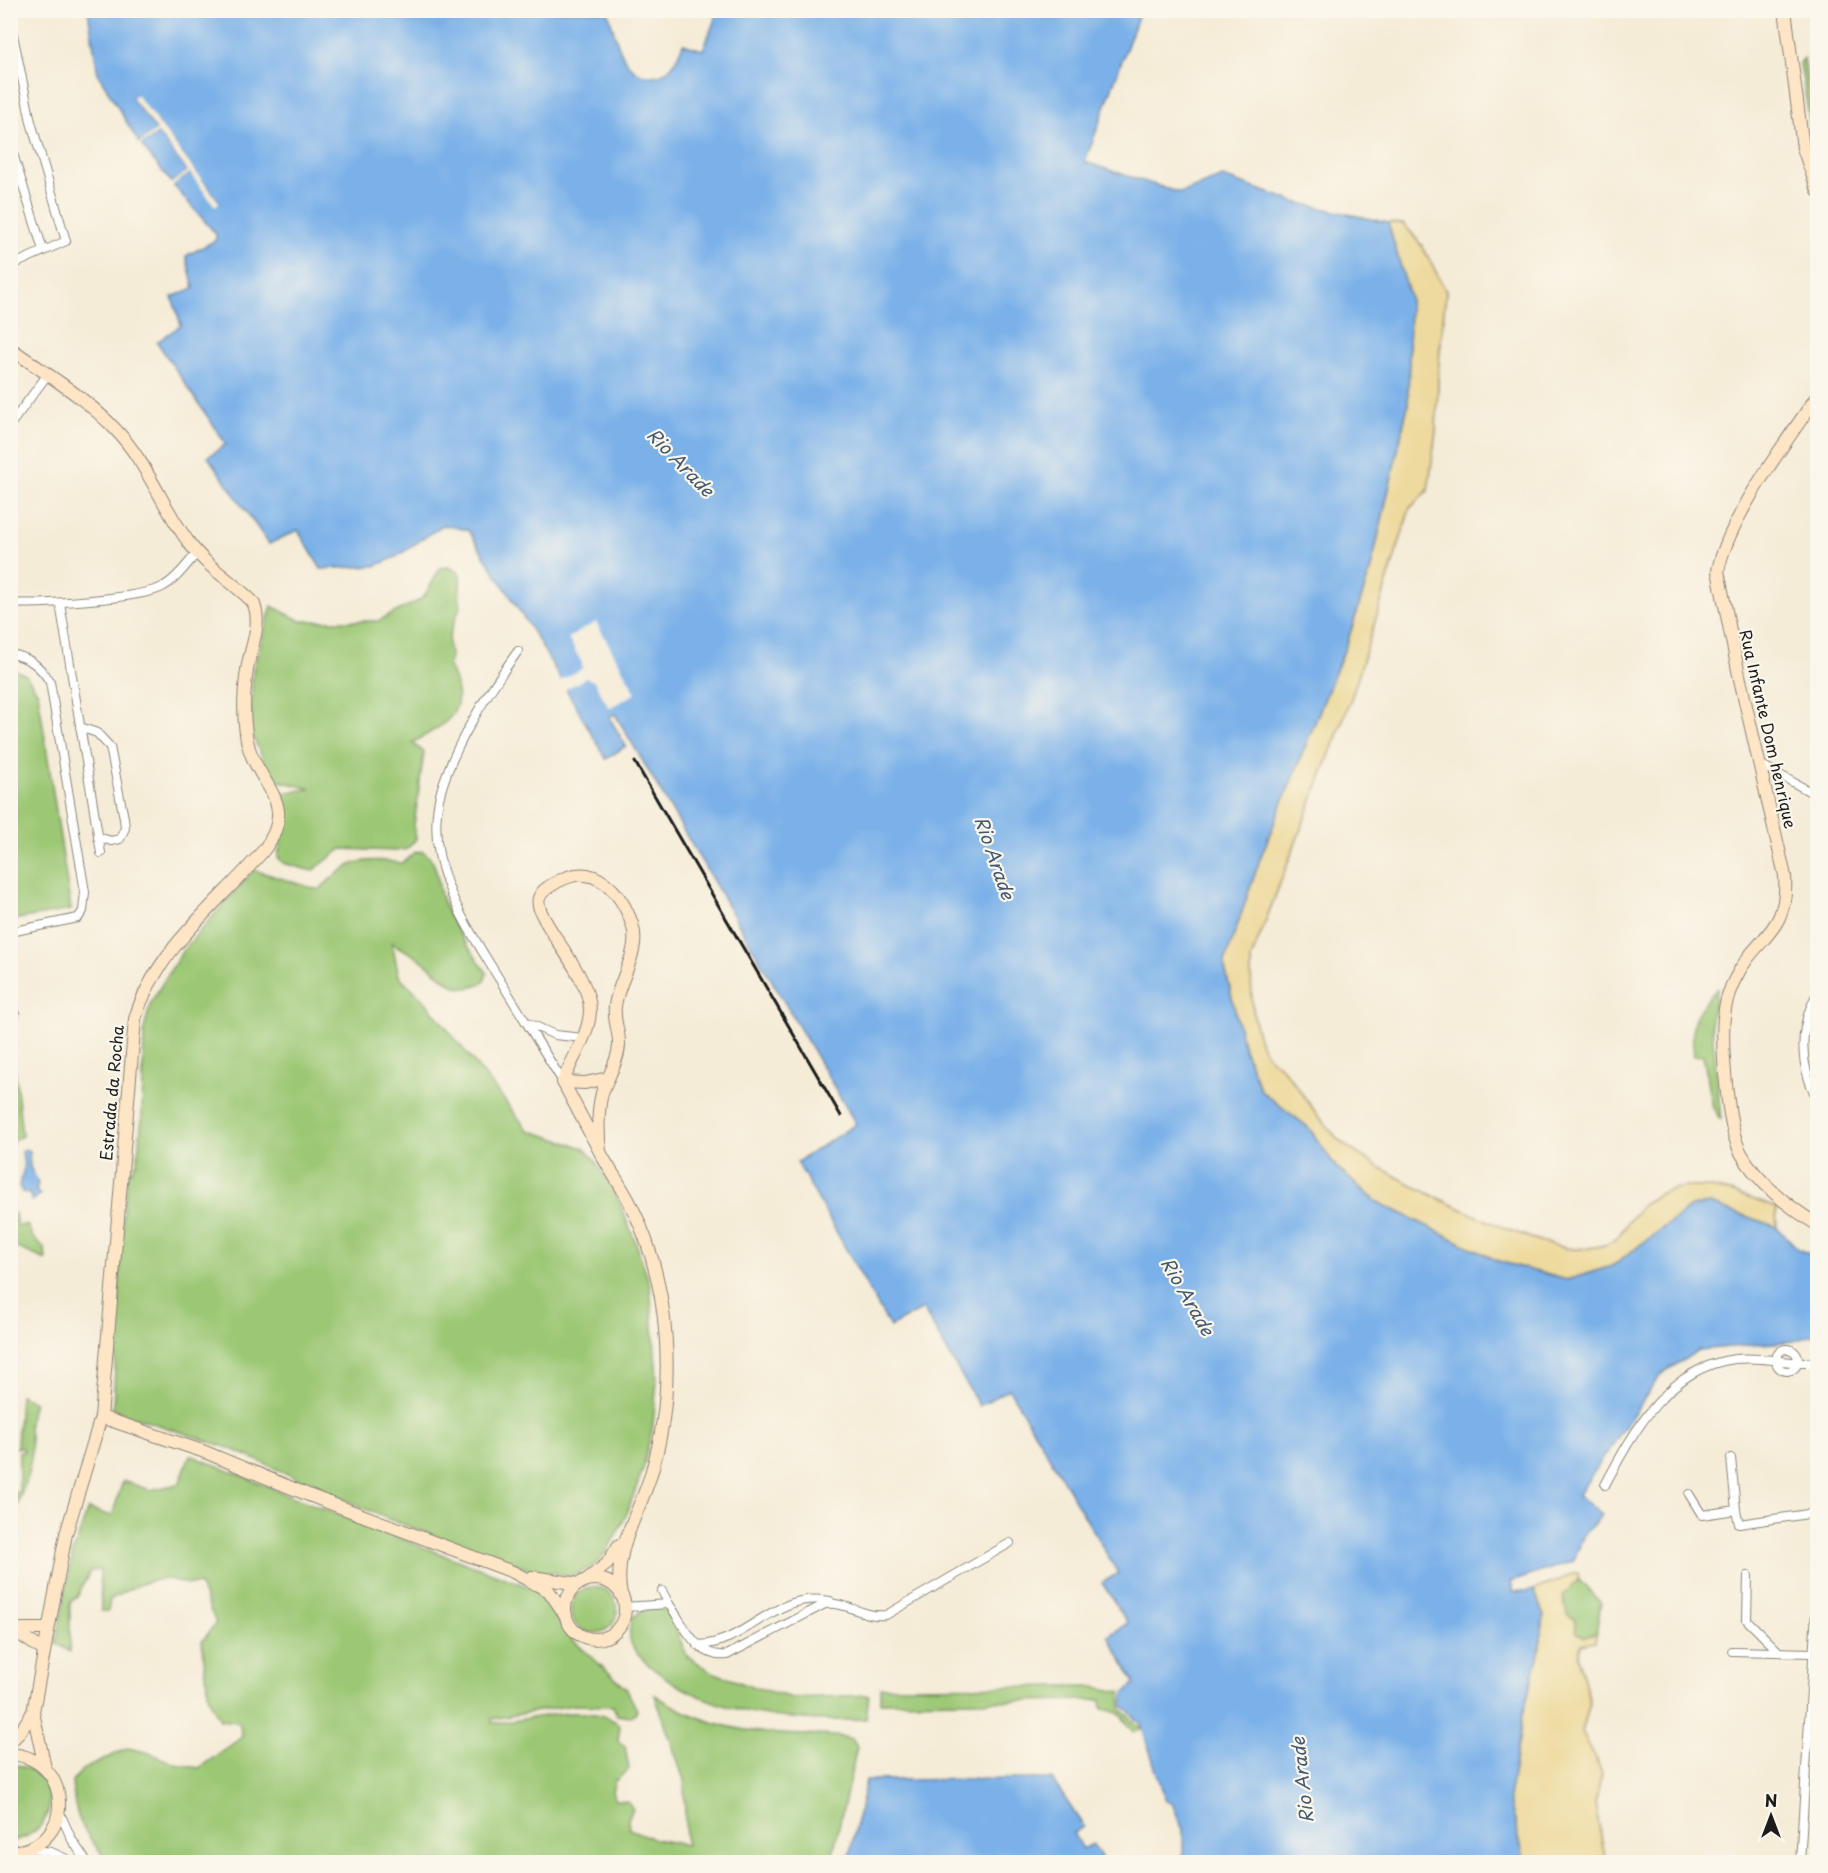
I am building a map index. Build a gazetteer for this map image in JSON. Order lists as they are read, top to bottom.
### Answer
{
  "streets": {
    "street": ["Rua Infante Dom henrique", "Estrada da Rocha"]
  },
  "water": ["Rio Arade"],
  "north": "top"
}
